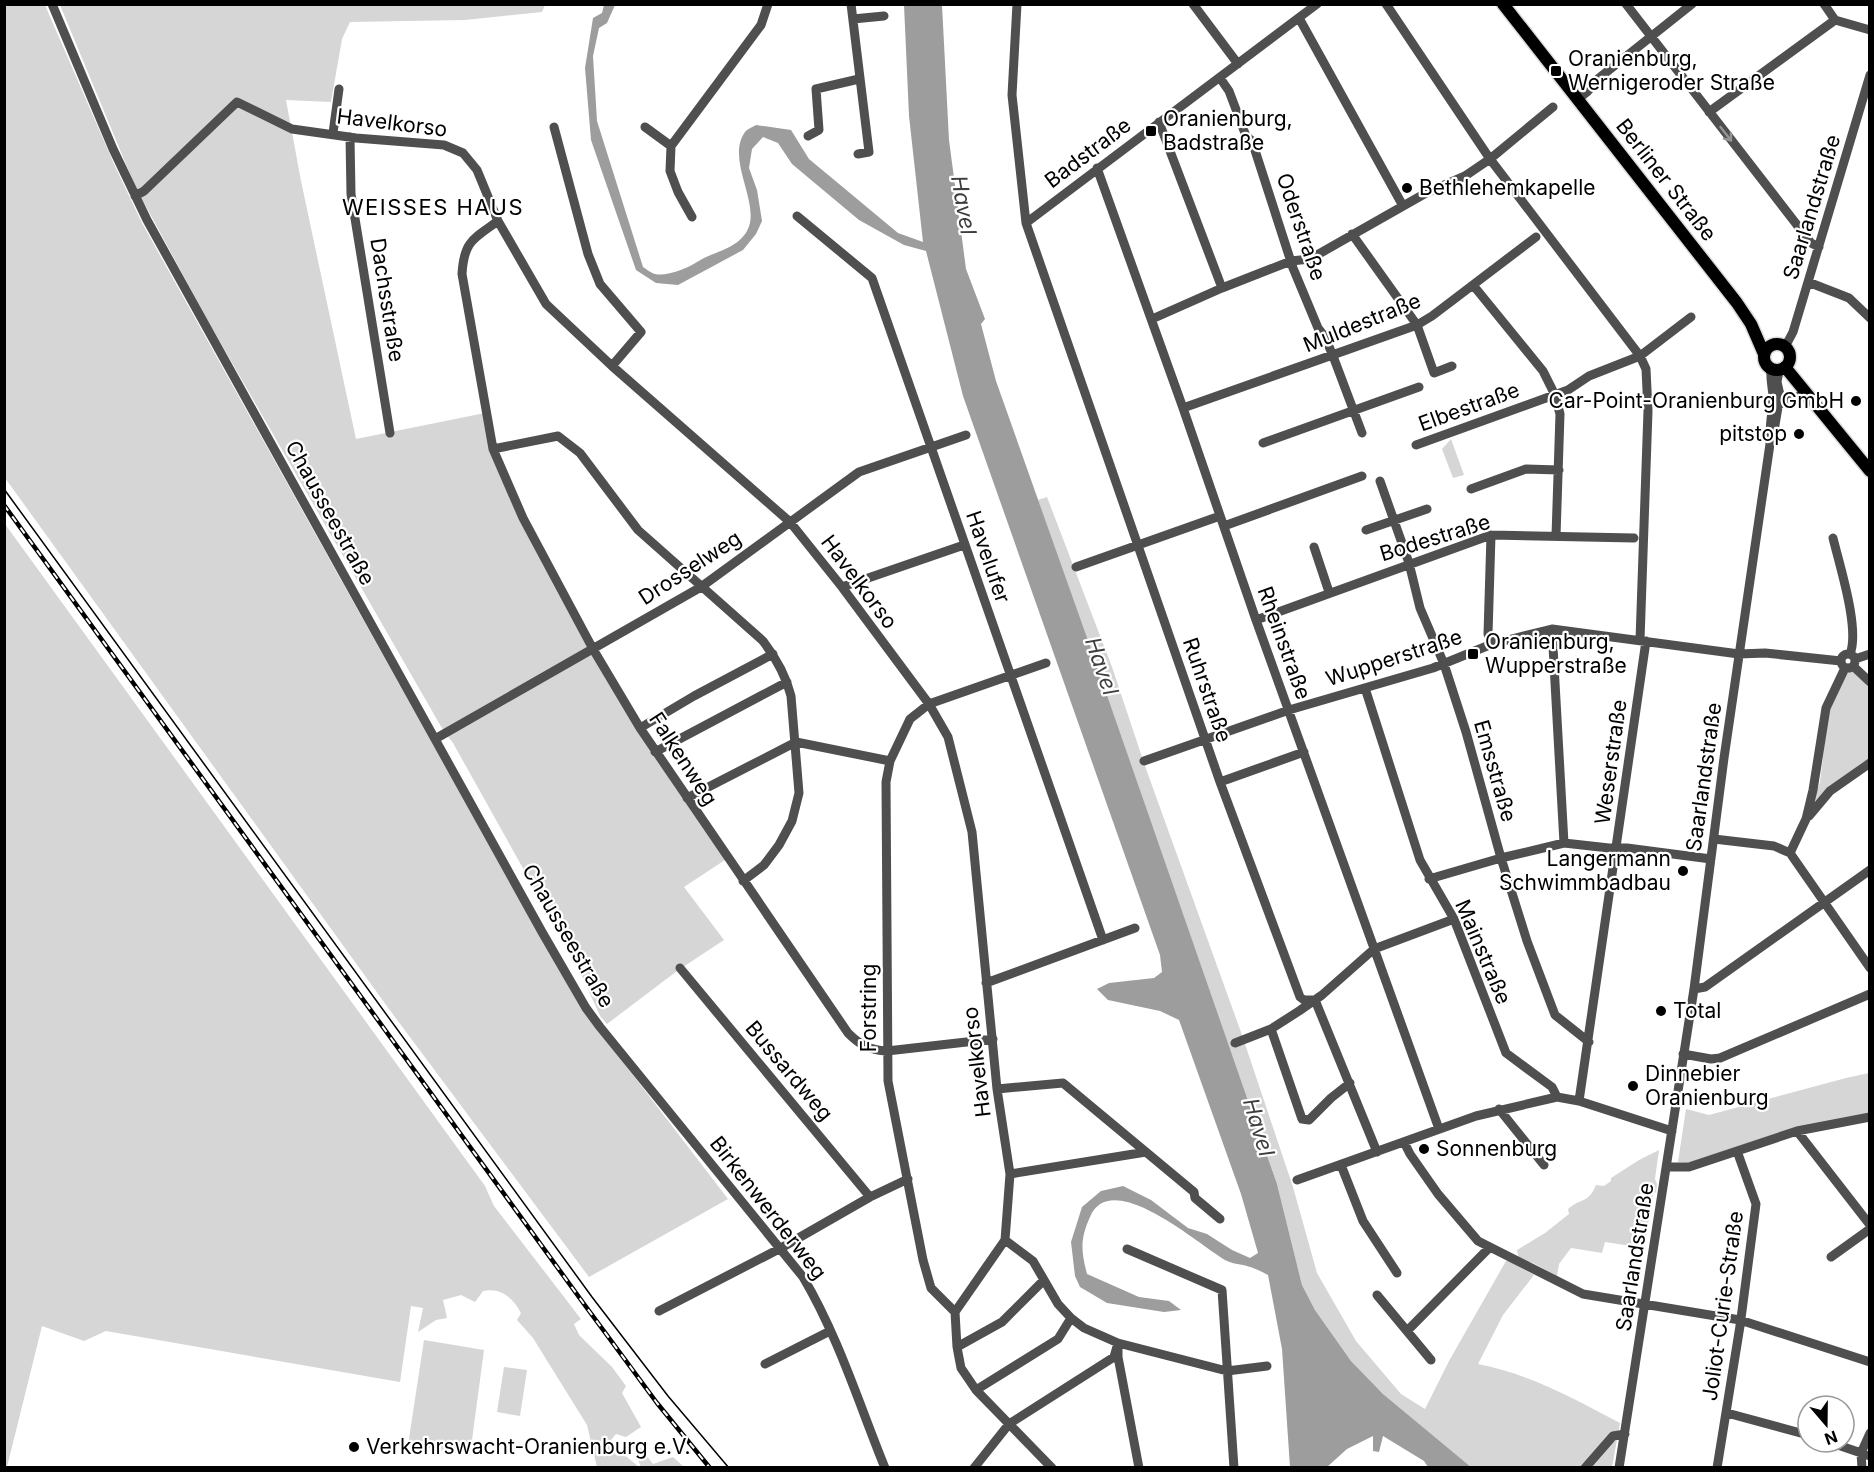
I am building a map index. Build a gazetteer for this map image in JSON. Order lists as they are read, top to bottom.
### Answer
{
  "streets": {
    "main road": ["Berliner Straße"],
    "street": [
      "Havelkorso",
      "Badstraße",
      "Saarlandstraße",
      "Oderstraße",
      "Dachsstraße",
      "Muldestraße",
      "Elbestraße",
      "Chausseestraße",
      "Bodestraße",
      "Havelufer",
      "Drosselweg",
      "Rheinstraße",
      "Wupperstraße",
      "Ruhrstraße",
      "Falkenweg",
      "Weserstraße",
      "Emsstraße",
      "Mainstraße",
      "Forstring",
      "Bussardweg",
      "Birkenwerderweg",
      "Joliot-Curie-Straße"
    ]
  },
  "crossings": [
    ["Havelkorso", "Dachsstraße"],
    ["Havelkorso", "Chausseestraße"],
    ["Havelkorso", "Drosselweg"],
    ["Havelkorso", "Falkenweg"],
    ["Havelkorso", "Forstring"],
    ["Badstraße", "Oderstraße"],
    ["Badstraße", "Rheinstraße"],
    ["Badstraße", "Ruhrstraße"],
    ["Berliner Straße", "Saarlandstraße"],
    ["Saarlandstraße", "Wupperstraße"],
    ["Oderstraße", "Muldestraße"],
    ["Muldestraße", "Rheinstraße"],
    ["Elbestraße", "Weserstraße"],
    ["Chausseestraße", "Drosselweg"],
    ["Chausseestraße", "Birkenwerderweg"],
    ["Bodestraße", "Rheinstraße"],
    ["Bodestraße", "Emsstraße"],
    ["Havelufer", "Drosselweg"],
    ["Drosselweg", "Falkenweg"],
    ["Rheinstraße", "Wupperstraße"],
    ["Wupperstraße", "Ruhrstraße"],
    ["Wupperstraße", "Weserstraße"],
    ["Wupperstraße", "Emsstraße"],
    ["Wupperstraße", "Mainstraße"],
    ["Falkenweg", "Forstring"],
    ["Weserstraße", "Emsstraße"]
  ],
  "districts": ["WEISSES HAUS"],
  "water": ["Havel"],
  "places": {
    "transit": ["Oranienburg, Wernigeroder Straße", "Oranienburg, Badstraße", "Oranienburg, Wupperstraße"],
    "other": [
      "Bethlehemkapelle",
      "Car-Point-Oranienburg GmbH",
      "pitstop",
      "Langermann Schwimmbadbau",
      "Total",
      "Dinnebier Oranienburg",
      "Sonnenburg",
      "Verkehrswacht-Oranienburg e.V."
    ]
  },
  "north": "bottom"
}
